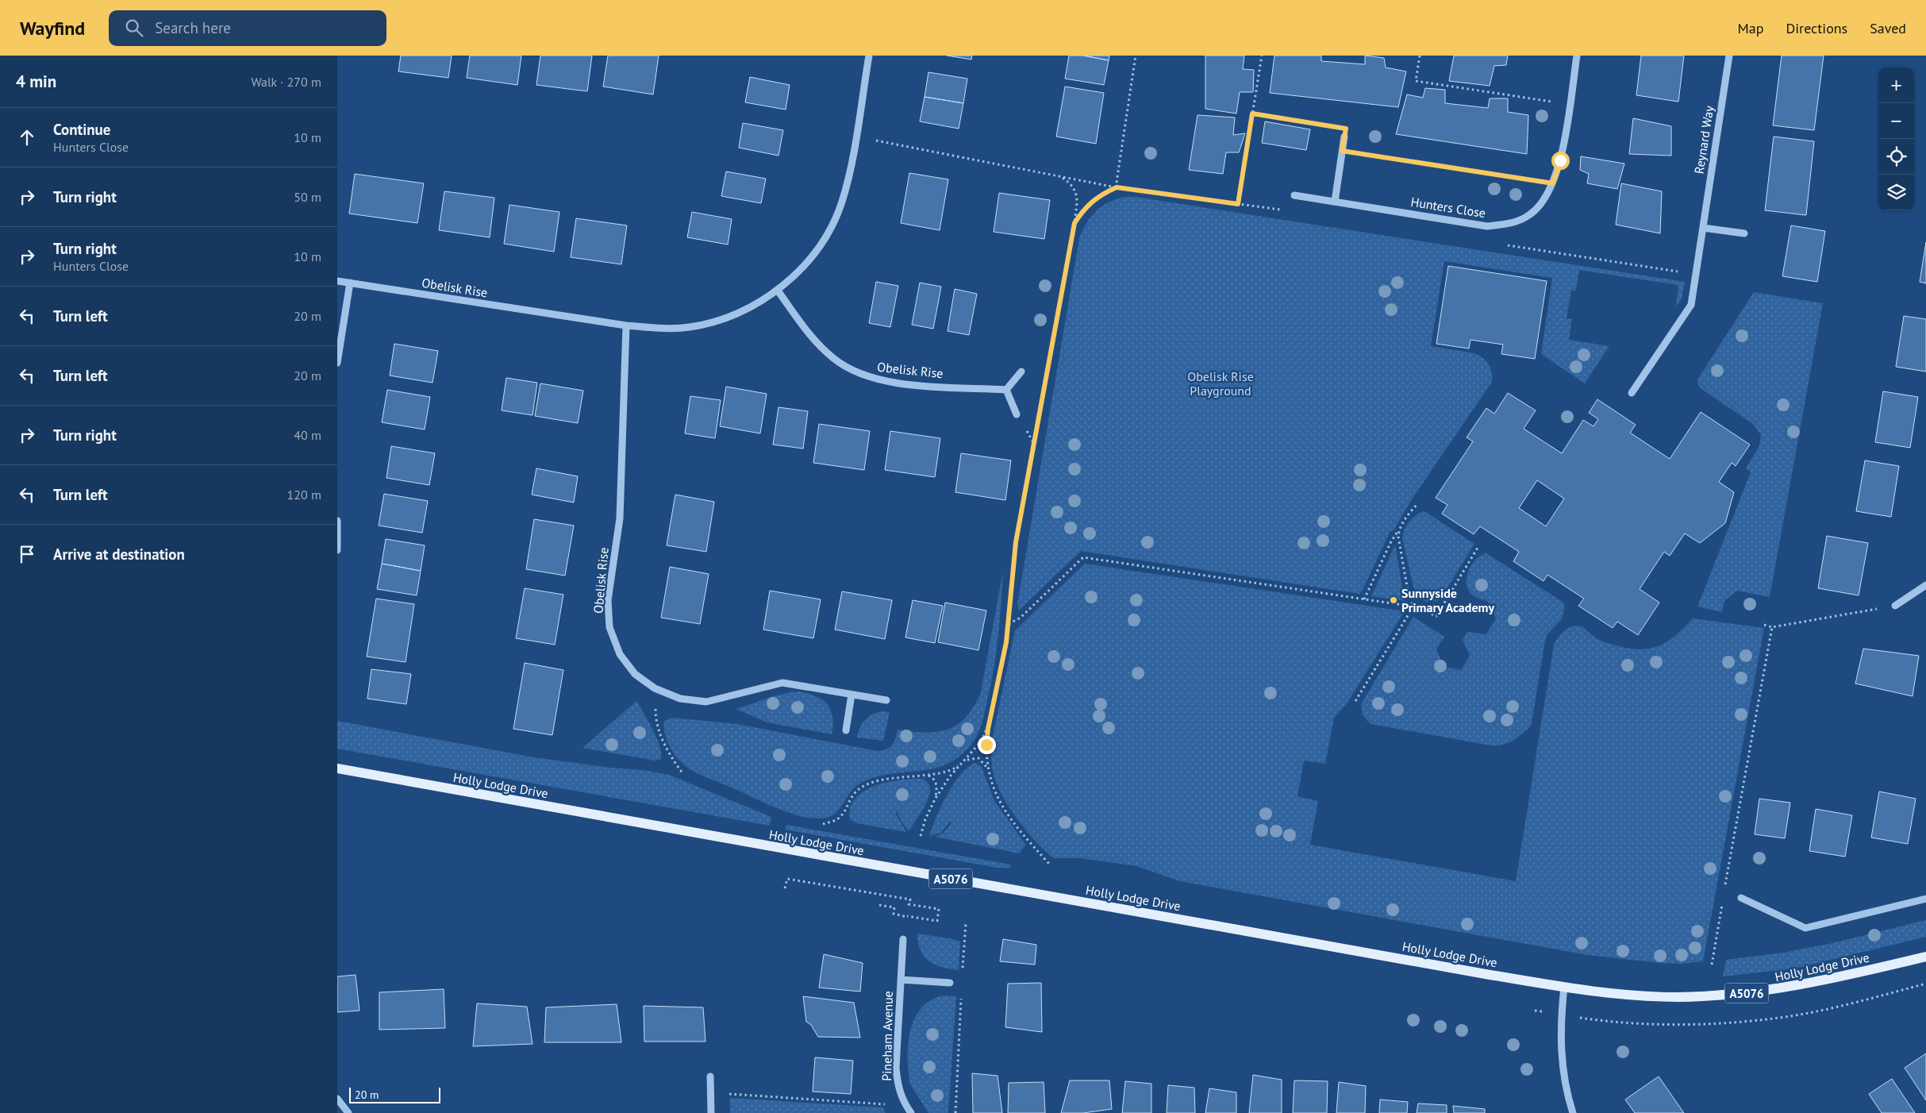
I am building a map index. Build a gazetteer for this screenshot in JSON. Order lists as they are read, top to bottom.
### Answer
{
  "streets": {
    "main road": ["Holly Lodge Drive", "A5076"],
    "street": [
      "Reynard Way",
      "Hunters Close",
      "Obelisk Rise",
      "Pineham Avenue"
    ]
  },
  "parks": ["Obelisk Rise Playground"],
  "places": ["Sunnyside Primary Academy"],
  "scale_bar": "20 m",
  "page": {
    "header": "Wayfind",
    "search": "Search here",
    "nav": ["Map", "Directions", "Saved"],
    "heading": ["4 min", "Walk · 270 m"],
    "map_buttons": ["+", "−"],
    "list": [
      ["Continue", "Hunters Close", "10 m"],
      ["Turn right", "50 m"],
      ["Turn right", "Hunters Close", "10 m"],
      ["Turn left", "20 m"],
      ["Turn left", "20 m"],
      ["Turn right", "40 m"],
      ["Turn left", "120 m"],
      "Arrive at destination"
    ],
    "scale": "20 m"
  }
}
